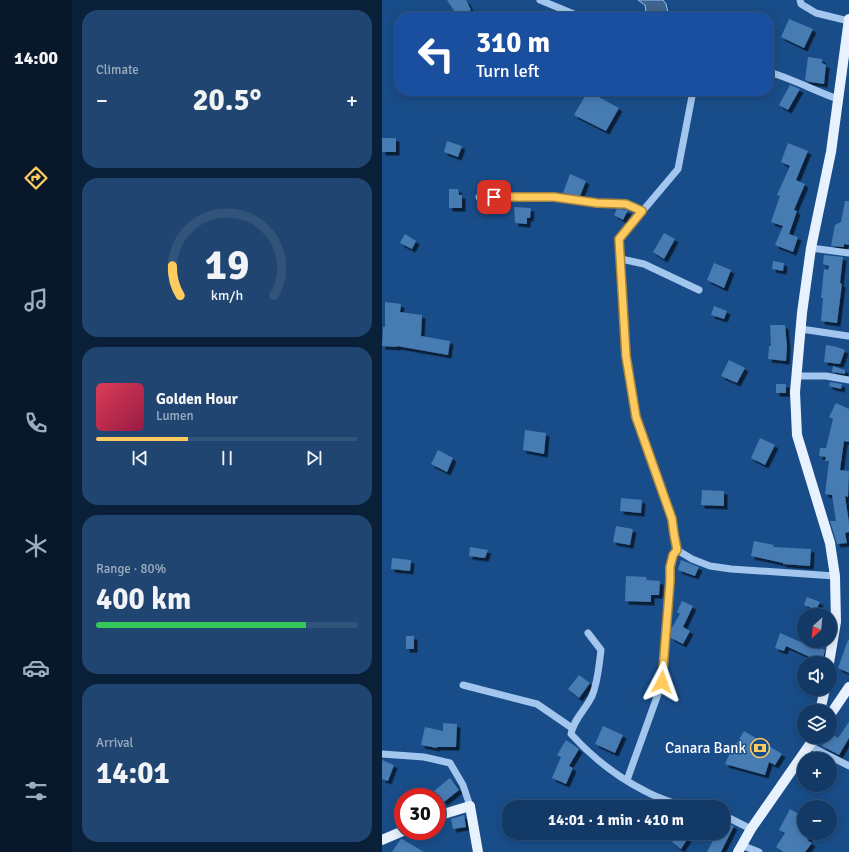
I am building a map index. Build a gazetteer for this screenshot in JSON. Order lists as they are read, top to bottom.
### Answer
{
  "places": {
    "bank": ["Canara Bank"]
  },
  "north": "bottom left",
  "page": {
    "tabs": "14:00",
    "tile": [
      "Climate",
      ["Range · 80%", "400 km"],
      ["Arrival", "14:01"]
    ],
    "turn": ["310 m", "Turn left"],
    "heat": ["−", "20.5°", "+"],
    "song": ["Golden Hour", "Lumen"],
    "map_buttons": ["+", "−"],
    "limit": "30",
    "trip": "14:01 · 1 min · 410 m",
    "gauge": ["19", "km/h"]
  }
}
